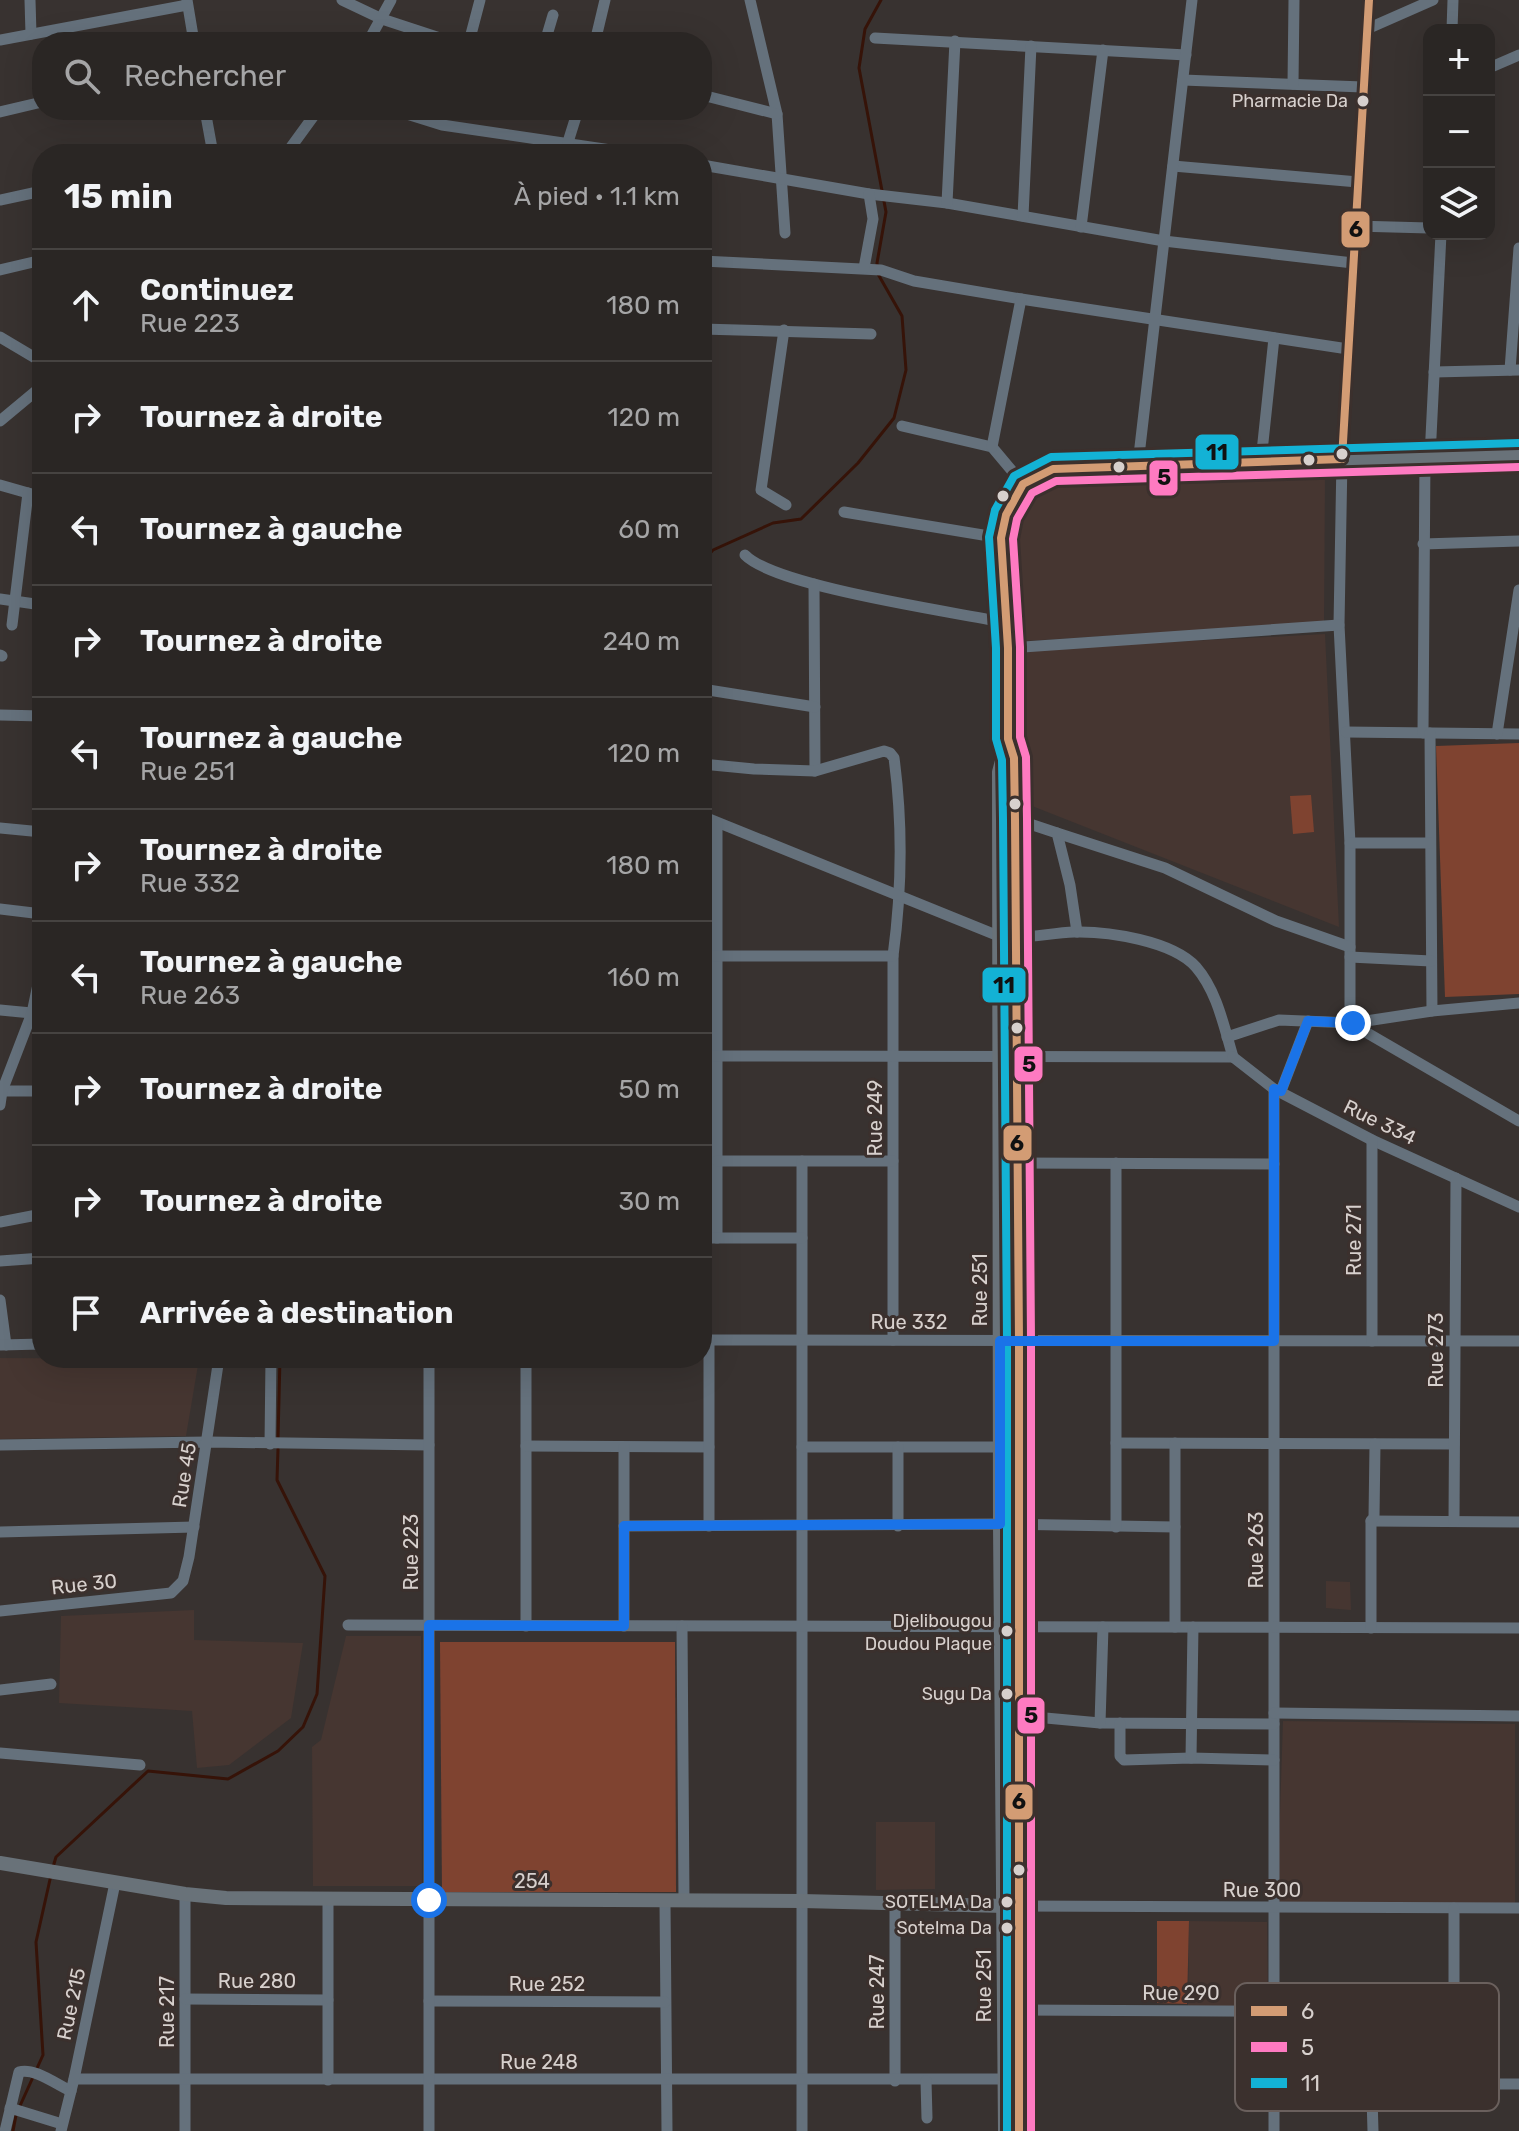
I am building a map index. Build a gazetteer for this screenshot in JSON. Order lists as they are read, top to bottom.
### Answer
{
  "streets": {
    "main road": ["Rue 251", "254"],
    "street": [
      "Rue 249",
      "Rue 334",
      "Rue 271",
      "Rue 332",
      "Rue 273",
      "Rue 45",
      "Rue 263",
      "Rue 223",
      "Rue 30",
      "Rue 300",
      "Rue 280",
      "Rue 252",
      "Rue 247",
      "Rue 290",
      "Rue 215",
      "Rue 217",
      "Rue 248"
    ]
  },
  "crossings": [
    ["Rue 249", "Rue 332"],
    ["Rue 334", "Rue 271"],
    ["Rue 334", "Rue 273"],
    ["Rue 334", "Rue 263"],
    ["Rue 271", "Rue 332"],
    ["Rue 251", "Rue 332"],
    ["Rue 251", "254"],
    ["Rue 251", "Rue 300"],
    ["Rue 251", "Rue 290"],
    ["Rue 251", "Rue 248"],
    ["Rue 332", "Rue 273"],
    ["Rue 332", "Rue 263"],
    ["Rue 45", "Rue 30"],
    ["Rue 263", "Rue 300"],
    ["Rue 223", "254"],
    ["Rue 223", "Rue 252"],
    ["Rue 223", "Rue 248"],
    ["254", "Rue 300"],
    ["254", "Rue 247"],
    ["254", "Rue 215"],
    ["254", "Rue 217"],
    ["Rue 280", "Rue 217"],
    ["Rue 247", "Rue 248"],
    ["Rue 215", "Rue 248"],
    ["Rue 217", "Rue 248"]
  ],
  "places": [
    "Pharmacie Da",
    "Djelibougou Doudou Plaque",
    "Sugu Da",
    "SOTELMA Da",
    "Sotelma Da"
  ],
  "lines": ["transit line 6", "transit line 11", "transit line 5"],
  "legend": ["6", "5", "11"],
  "page": {
    "map_buttons": ["+", "−"],
    "search": "Rechercher",
    "heading": ["15 min", "À pied · 1.1 km"],
    "list": [
      ["Continuez", "Rue 223", "180 m"],
      ["Tournez à droite", "120 m"],
      ["Tournez à gauche", "60 m"],
      ["Tournez à droite", "240 m"],
      ["Tournez à gauche", "Rue 251", "120 m"],
      ["Tournez à droite", "Rue 332", "180 m"],
      ["Tournez à gauche", "Rue 263", "160 m"],
      ["Tournez à droite", "50 m"],
      ["Tournez à droite", "30 m"],
      "Arrivée à destination"
    ]
  }
}
